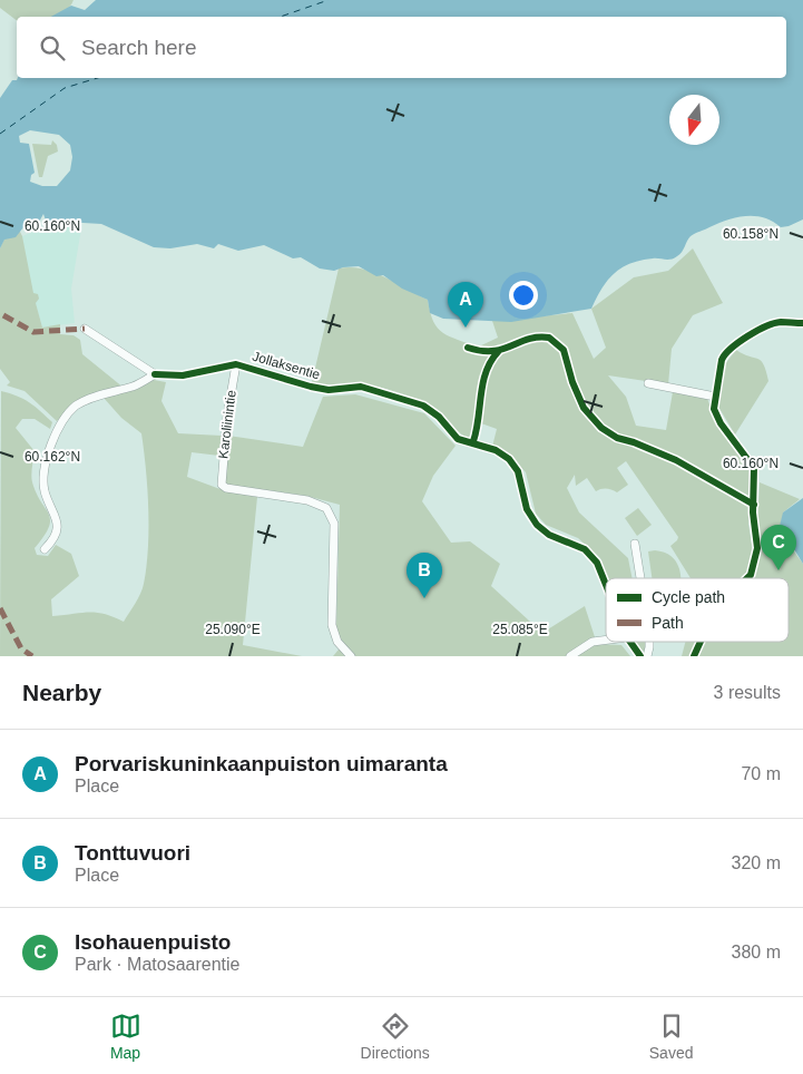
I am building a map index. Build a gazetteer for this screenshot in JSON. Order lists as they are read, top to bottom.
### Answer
{
  "streets": {
    "street": ["Jollaksentie", "Karoliinintie"]
  },
  "crossings": [
    ["Jollaksentie", "Karoliinintie"]
  ],
  "legend": ["Cycle path", "Path"],
  "north": "bottom",
  "page": {
    "search": "Search here",
    "pins": ["A", "C", "B"],
    "heading": ["Nearby", "3 results"],
    "list": [
      {
        "mark": "A",
        "name": "Porvariskuninkaanpuiston uimaranta",
        "note": "Place",
        "value": "70 m"
      },
      {
        "mark": "B",
        "name": "Tonttuvuori",
        "note": "Place",
        "value": "320 m"
      },
      {
        "mark": "C",
        "name": "Isohauenpuisto",
        "note": "Park · Matosaarentie",
        "value": "380 m"
      }
    ],
    "nav": ["Map", "Directions", "Saved"]
  },
  "coordinates": [
    "60.160°N",
    "60.158°N",
    "60.162°N",
    "25.090°E",
    "25.085°E"
  ]
}
